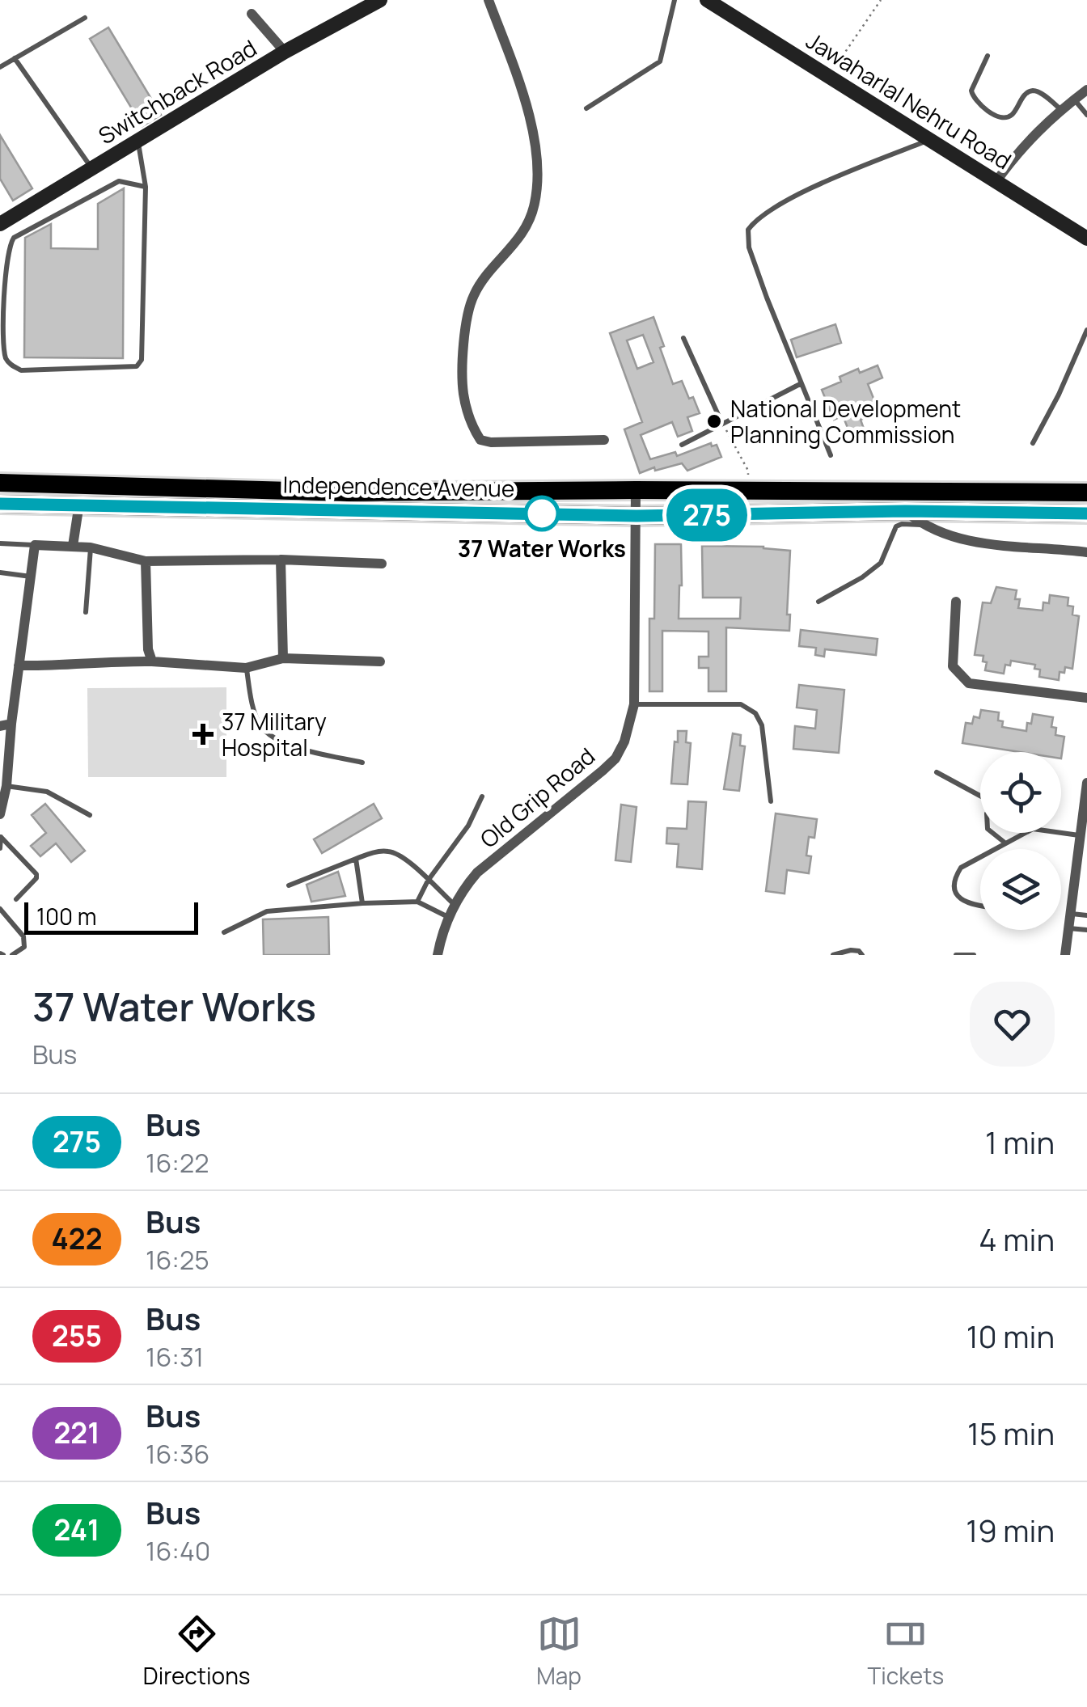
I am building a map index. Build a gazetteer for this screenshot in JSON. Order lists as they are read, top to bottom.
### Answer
{
  "streets": {
    "highway": ["Independence Avenue"],
    "street": ["Switchback Road", "Jawaharlal Nehru Road", "Old Grip Road"]
  },
  "crossings": [
    ["Independence Avenue", "Old Grip Road"]
  ],
  "places": {
    "other": ["National Development Planning Commission", "37 Water Works"],
    "health": ["37 Military Hospital"]
  },
  "lines": ["bus line 275"],
  "scale_bar": "100 m",
  "page": {
    "on_map": "275",
    "scale": "100 m",
    "heading": ["37 Water Works", "Bus"],
    "list": [
      {
        "mark": "275",
        "name": "Bus",
        "note": "16:22",
        "value": "1 min"
      },
      {
        "mark": "422",
        "name": "Bus",
        "note": "16:25",
        "value": "4 min"
      },
      {
        "mark": "255",
        "name": "Bus",
        "note": "16:31",
        "value": "10 min"
      },
      {
        "mark": "221",
        "name": "Bus",
        "note": "16:36",
        "value": "15 min"
      },
      {
        "mark": "241",
        "name": "Bus",
        "note": "16:40",
        "value": "19 min"
      }
    ],
    "tabs": ["Directions", "Map", "Tickets"]
  }
}
